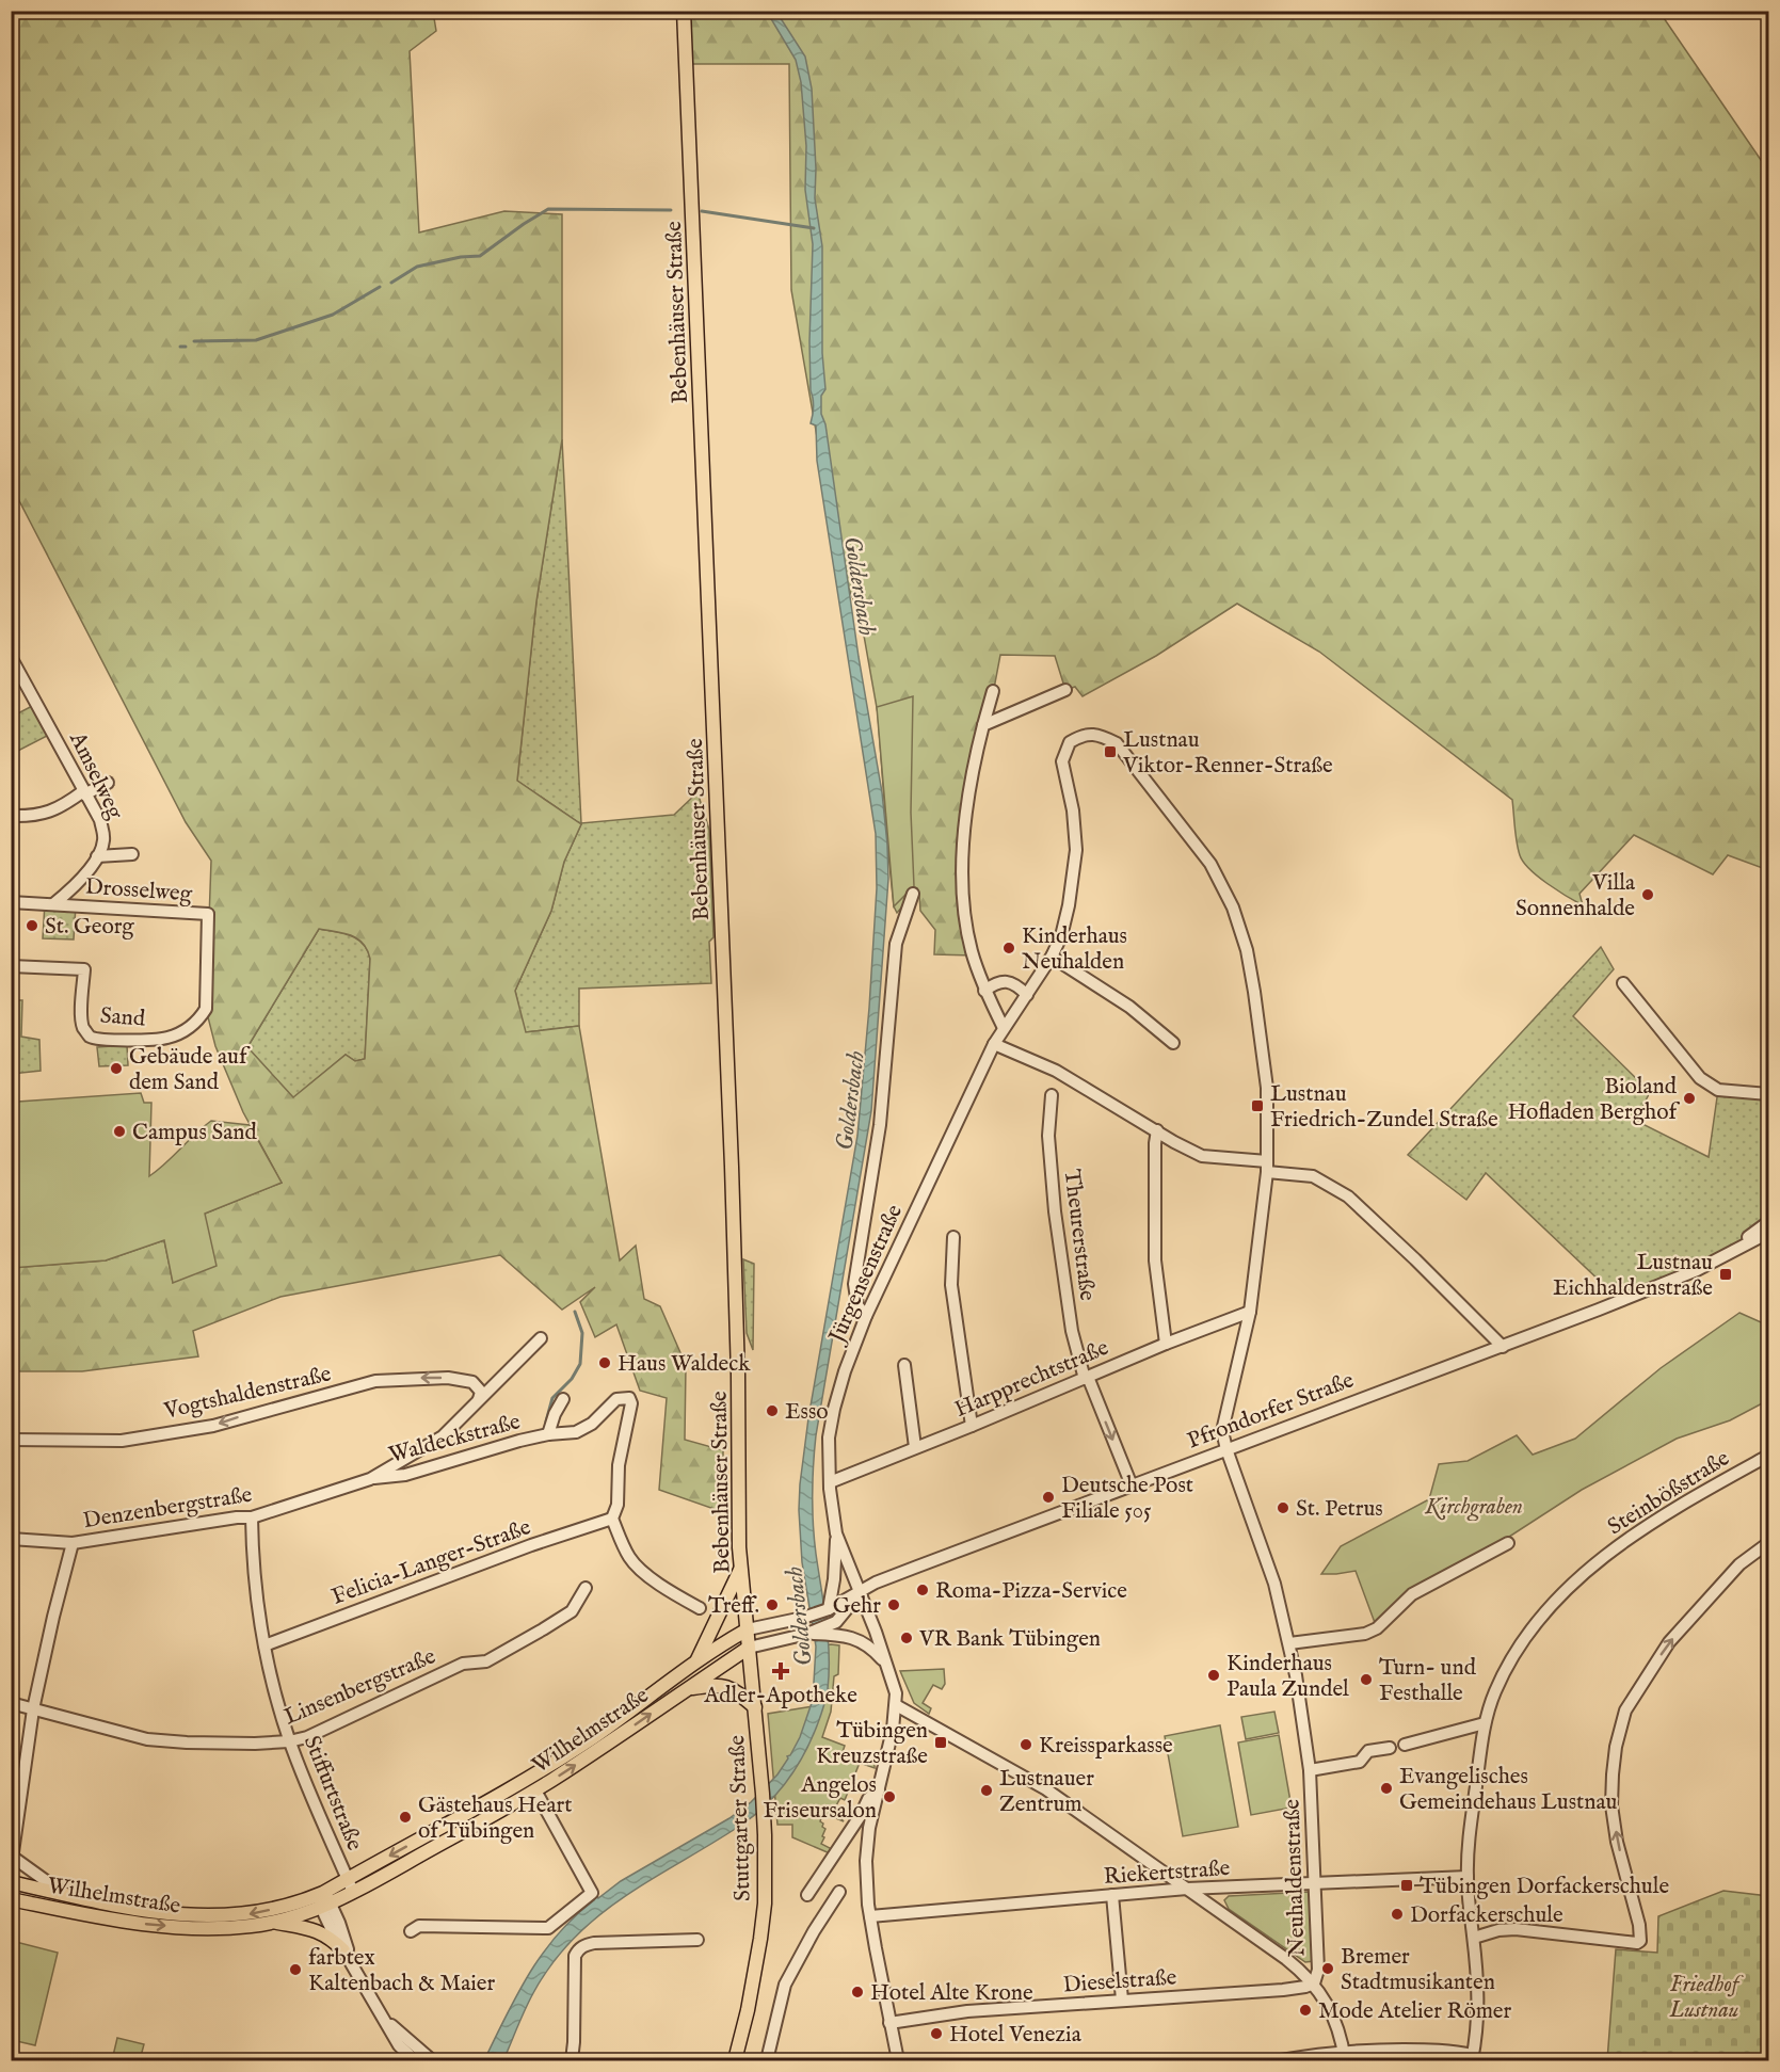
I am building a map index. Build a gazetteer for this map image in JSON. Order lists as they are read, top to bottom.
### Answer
{
  "streets": {
    "main road": ["Bebenhäuser Straße", "Wilhelmstraße", "Stuttgarter Straße"],
    "street": [
      "Amselweg",
      "Drosselweg",
      "Sand",
      "Theurerstraße",
      "Jürgensenstraße",
      "Harpprechtstraße",
      "Vogtshaldenstraße",
      "Pfrondorfer Straße",
      "Waldeckstraße",
      "Steinbößstraße",
      "Denzenbergstraße",
      "Felicia-Langer-Straße",
      "Linsenbergstraße",
      "Stiffurtstraße",
      "Riekertstraße",
      "Neuhaldenstraße",
      "Dieselstraße"
    ]
  },
  "crossings": [
    ["Bebenhäuser Straße", "Pfrondorfer Straße"],
    ["Bebenhäuser Straße", "Wilhelmstraße"],
    ["Bebenhäuser Straße", "Stuttgarter Straße"],
    ["Amselweg", "Drosselweg"],
    ["Drosselweg", "Sand"],
    ["Theurerstraße", "Harpprechtstraße"],
    ["Theurerstraße", "Pfrondorfer Straße"],
    ["Jürgensenstraße", "Harpprechtstraße"],
    ["Jürgensenstraße", "Pfrondorfer Straße"],
    ["Jürgensenstraße", "Neuhaldenstraße"],
    ["Harpprechtstraße", "Neuhaldenstraße"],
    ["Vogtshaldenstraße", "Denzenbergstraße"],
    ["Pfrondorfer Straße", "Wilhelmstraße"],
    ["Pfrondorfer Straße", "Stuttgarter Straße"],
    ["Pfrondorfer Straße", "Neuhaldenstraße"],
    ["Waldeckstraße", "Denzenbergstraße"],
    ["Waldeckstraße", "Felicia-Langer-Straße"],
    ["Steinbößstraße", "Riekertstraße"],
    ["Denzenbergstraße", "Stiffurtstraße"],
    ["Felicia-Langer-Straße", "Stiffurtstraße"],
    ["Linsenbergstraße", "Stiffurtstraße"],
    ["Wilhelmstraße", "Stiffurtstraße"],
    ["Wilhelmstraße", "Stuttgarter Straße"],
    ["Riekertstraße", "Neuhaldenstraße"],
    ["Neuhaldenstraße", "Dieselstraße"]
  ],
  "one_way": ["Vogtshaldenstraße"],
  "water": ["Goldersbach"],
  "parks": ["Kirchgraben", "Friedhof Lustnau"],
  "places": {
    "transit": [
      "Lustnau Viktor-Renner-Straße",
      "Lustnau Friedrich-Zundel Straße",
      "Lustnau Eichhaldenstraße",
      "Tübingen Kreuzstraße",
      "Tübingen Dorfackerschule"
    ],
    "other": [
      "Villa Sonnenhalde",
      "St. Georg",
      "Kinderhaus Neuhalden",
      "Gebäude auf dem Sand",
      "Bioland Hofladen Berghof",
      "Campus Sand",
      "Haus Waldeck",
      "Esso",
      "Deutsche Post Filiale 505",
      "St. Petrus",
      "Roma-Pizza-Service",
      "Treff.",
      "Gehr",
      "VR Bank Tübingen",
      "Kinderhaus Paula Zundel",
      "Turn- und Festhalle",
      "Kreissparkasse",
      "Evangelisches Gemeindehaus Lustnau",
      "Lustnauer Zentrum",
      "Angelos Friseursalon",
      "Gästehaus Heart of Tübingen",
      "Dorfackerschule",
      "Bremer Stadtmusikanten",
      "farbtex Kaltenbach & Maier",
      "Hotel Alte Krone",
      "Mode Atelier Römer",
      "Hotel Venezia"
    ],
    "health": ["Adler-Apotheke"]
  }
}
